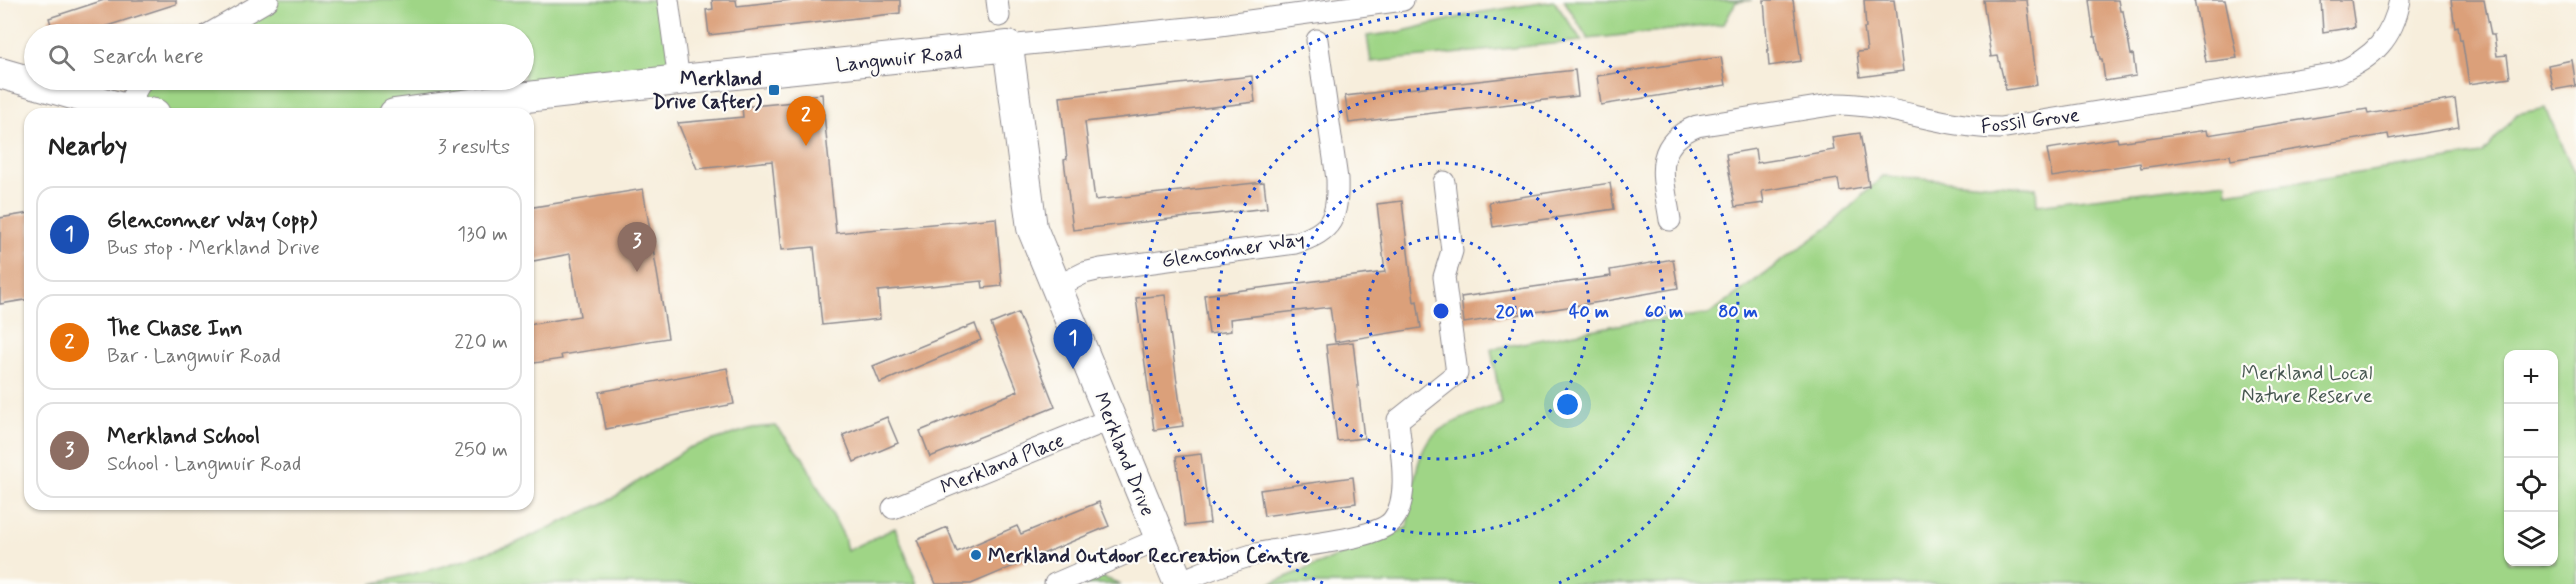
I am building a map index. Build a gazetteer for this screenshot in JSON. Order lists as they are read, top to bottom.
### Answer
{
  "streets": {
    "street": [
      "Langmuir Road",
      "Fossil Grove",
      "Glenconner Way",
      "Merkland Drive",
      "Merkland Place"
    ]
  },
  "crossings": [
    ["Langmuir Road", "Merkland Drive"],
    ["Glenconner Way", "Merkland Drive"],
    ["Merkland Drive", "Merkland Place"]
  ],
  "parks": ["Merkland Local Nature Reserve"],
  "places": {
    "transit": ["Merkland Drive (after)"],
    "other": ["Merkland Outdoor Recreation Centre"]
  },
  "page": {
    "search": "Search here",
    "pins": ["2", "3", "1"],
    "heading": ["Nearby", "3 results"],
    "list": [
      {
        "mark": "1",
        "name": "Glenconner Way (opp)",
        "note": "Bus stop · Merkland Drive",
        "value": "130 m"
      },
      {
        "mark": "2",
        "name": "The Chase Inn",
        "note": "Bar · Langmuir Road",
        "value": "220 m"
      },
      {
        "mark": "3",
        "name": "Merkland School",
        "note": "School · Langmuir Road",
        "value": "250 m"
      }
    ],
    "map_buttons": ["+", "−"]
  },
  "rings": [
    "20 m",
    "40 m",
    "60 m",
    "80 m"
  ]
}
